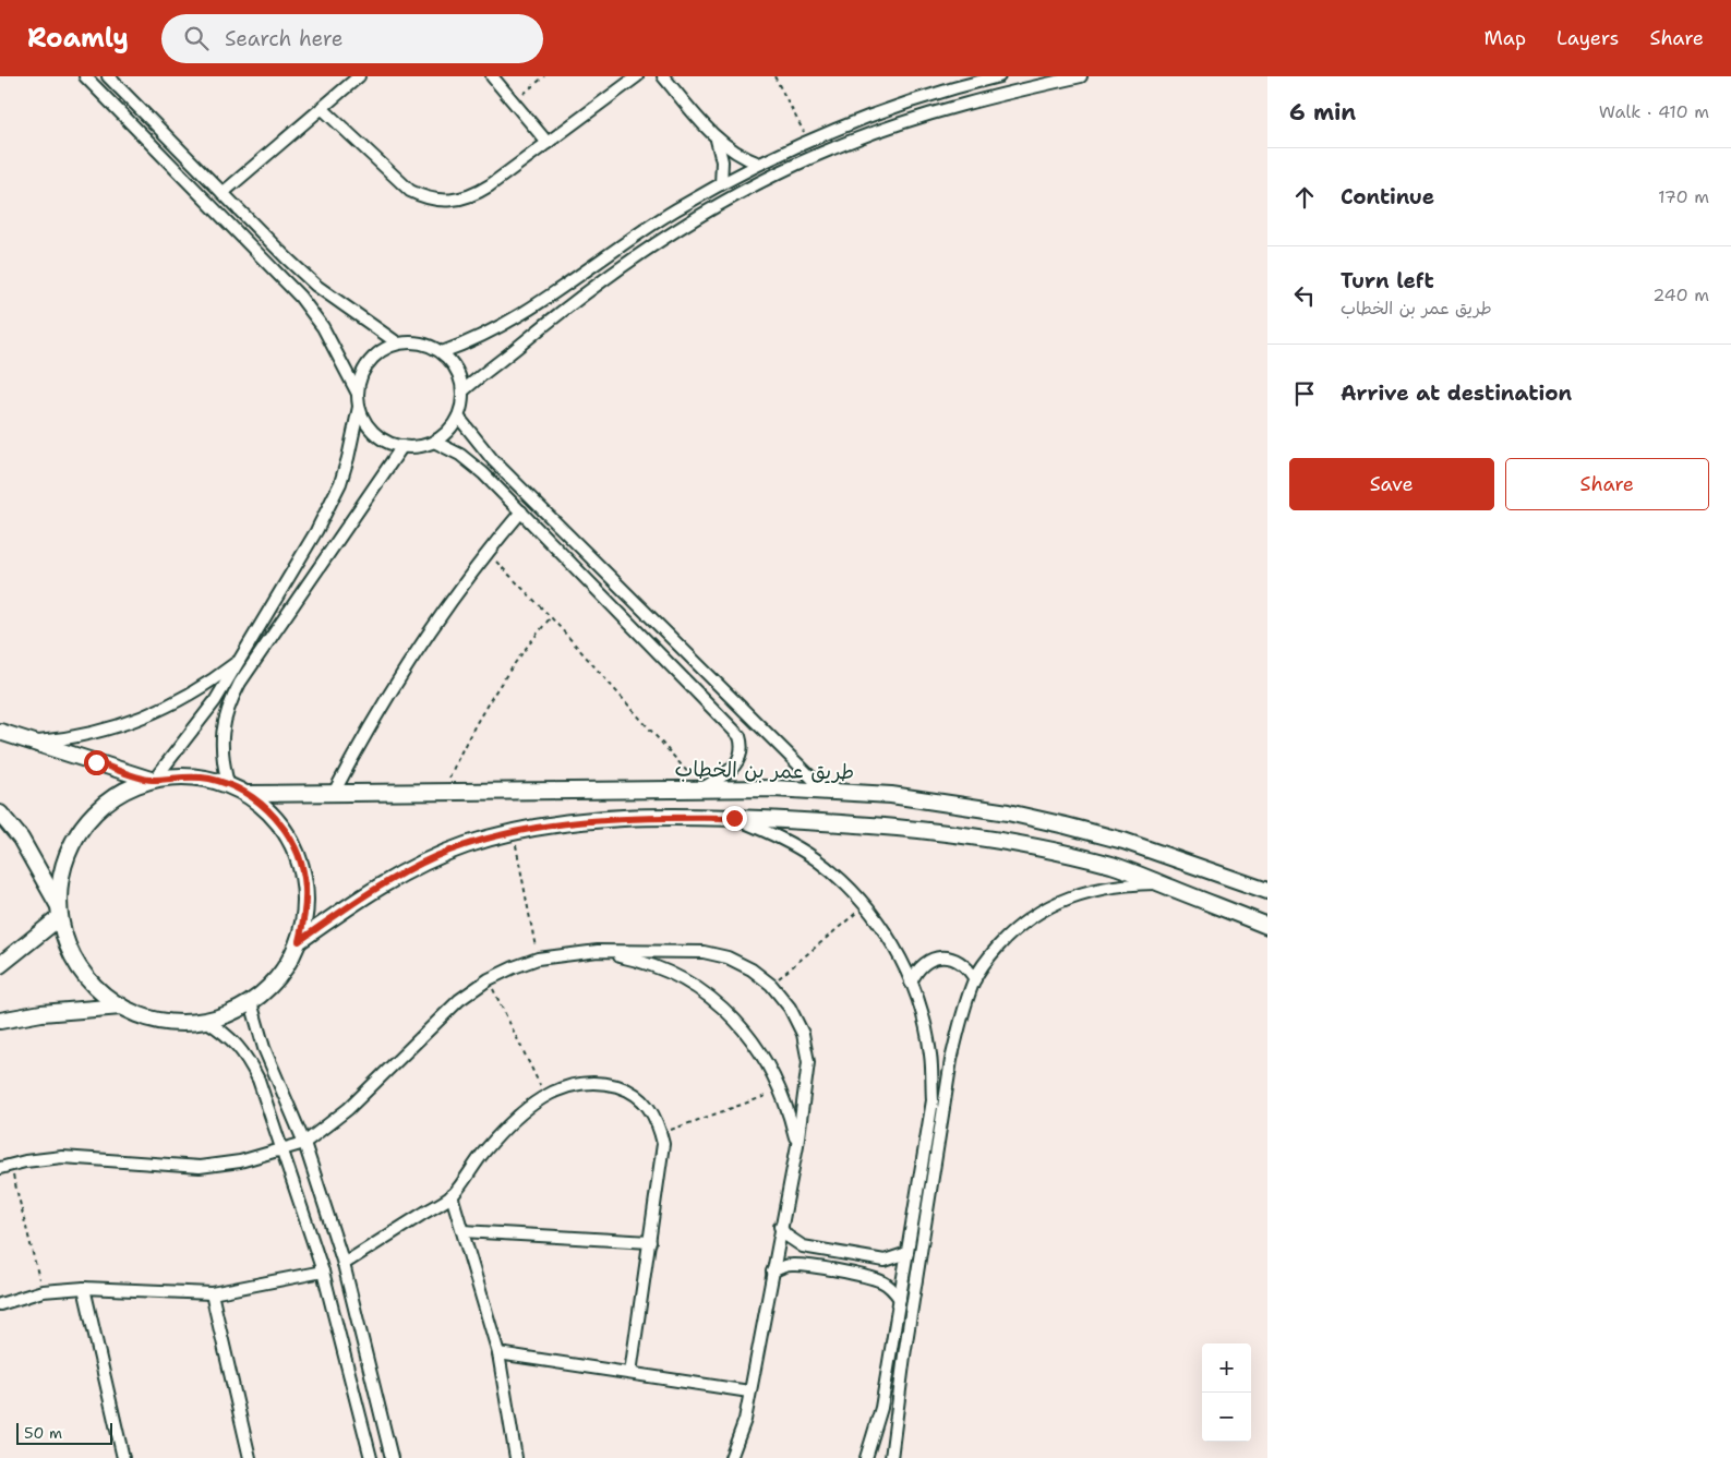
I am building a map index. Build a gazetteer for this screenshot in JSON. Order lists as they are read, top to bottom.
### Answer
{
  "streets": {
    "street": ["طريق عمر بن الخطاب"]
  },
  "scale_bar": "50 m",
  "page": {
    "header": "Roamly",
    "search": "Search here",
    "nav": ["Map", "Layers", "Share"],
    "heading": ["6 min", "Walk · 410 m"],
    "list": [
      ["Continue", "170 m"],
      ["Turn left", "طريق عمر بن الخطاب", "240 m"],
      "Arrive at destination"
    ],
    "buttons": ["Save", "Share"],
    "map_buttons": ["+", "−"],
    "scale": "50 m"
  }
}
